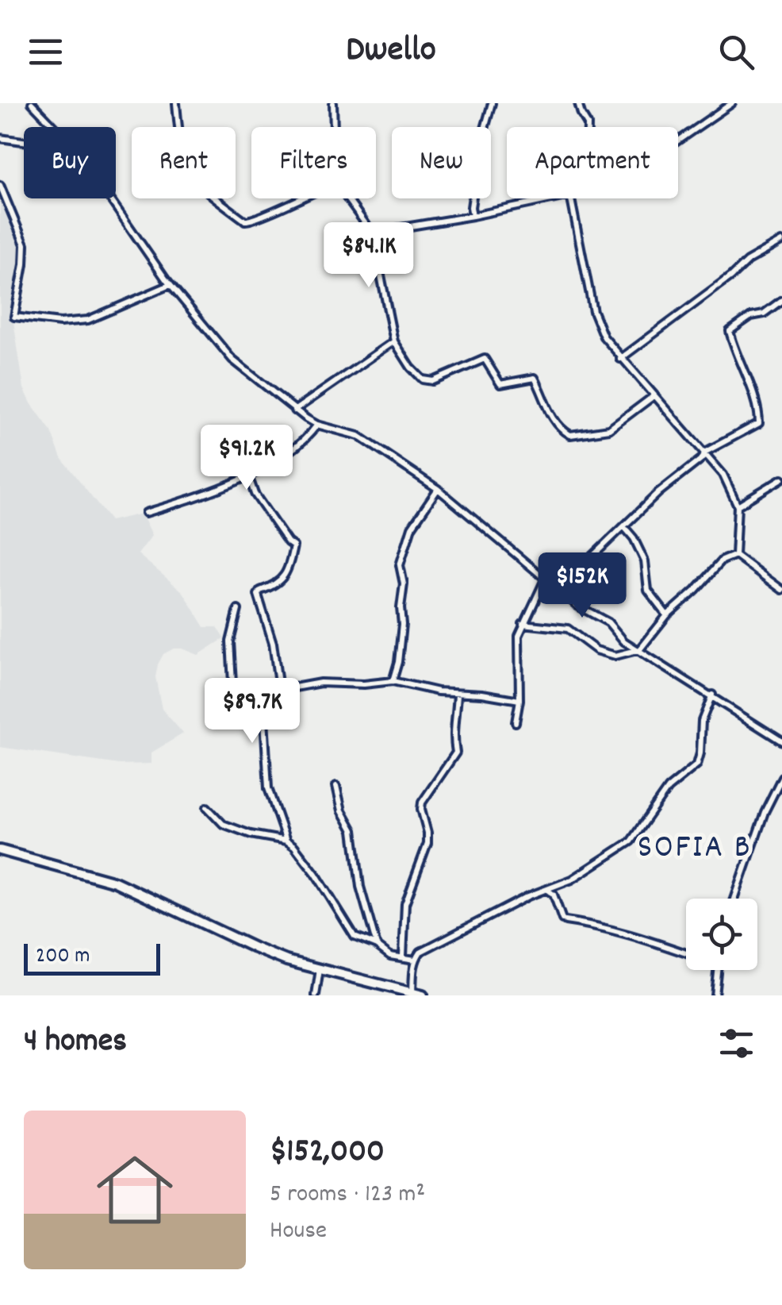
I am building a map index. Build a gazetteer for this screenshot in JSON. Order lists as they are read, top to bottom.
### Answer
{
  "districts": ["SOFIA B"],
  "scale_bar": "200 m",
  "page": {
    "header": "Dwello",
    "chip": [
      "Buy",
      "Rent",
      "Filters",
      "New",
      "Apartment"
    ],
    "price": [
      "$84.1K",
      "$91.2K",
      "$152K",
      "$89.7K"
    ],
    "scale": "200 m",
    "heading": "4 homes",
    "list": [
      {
        "name": "$152,000",
        "note": "5 rooms · 123 m² · House"
      }
    ]
  }
}
